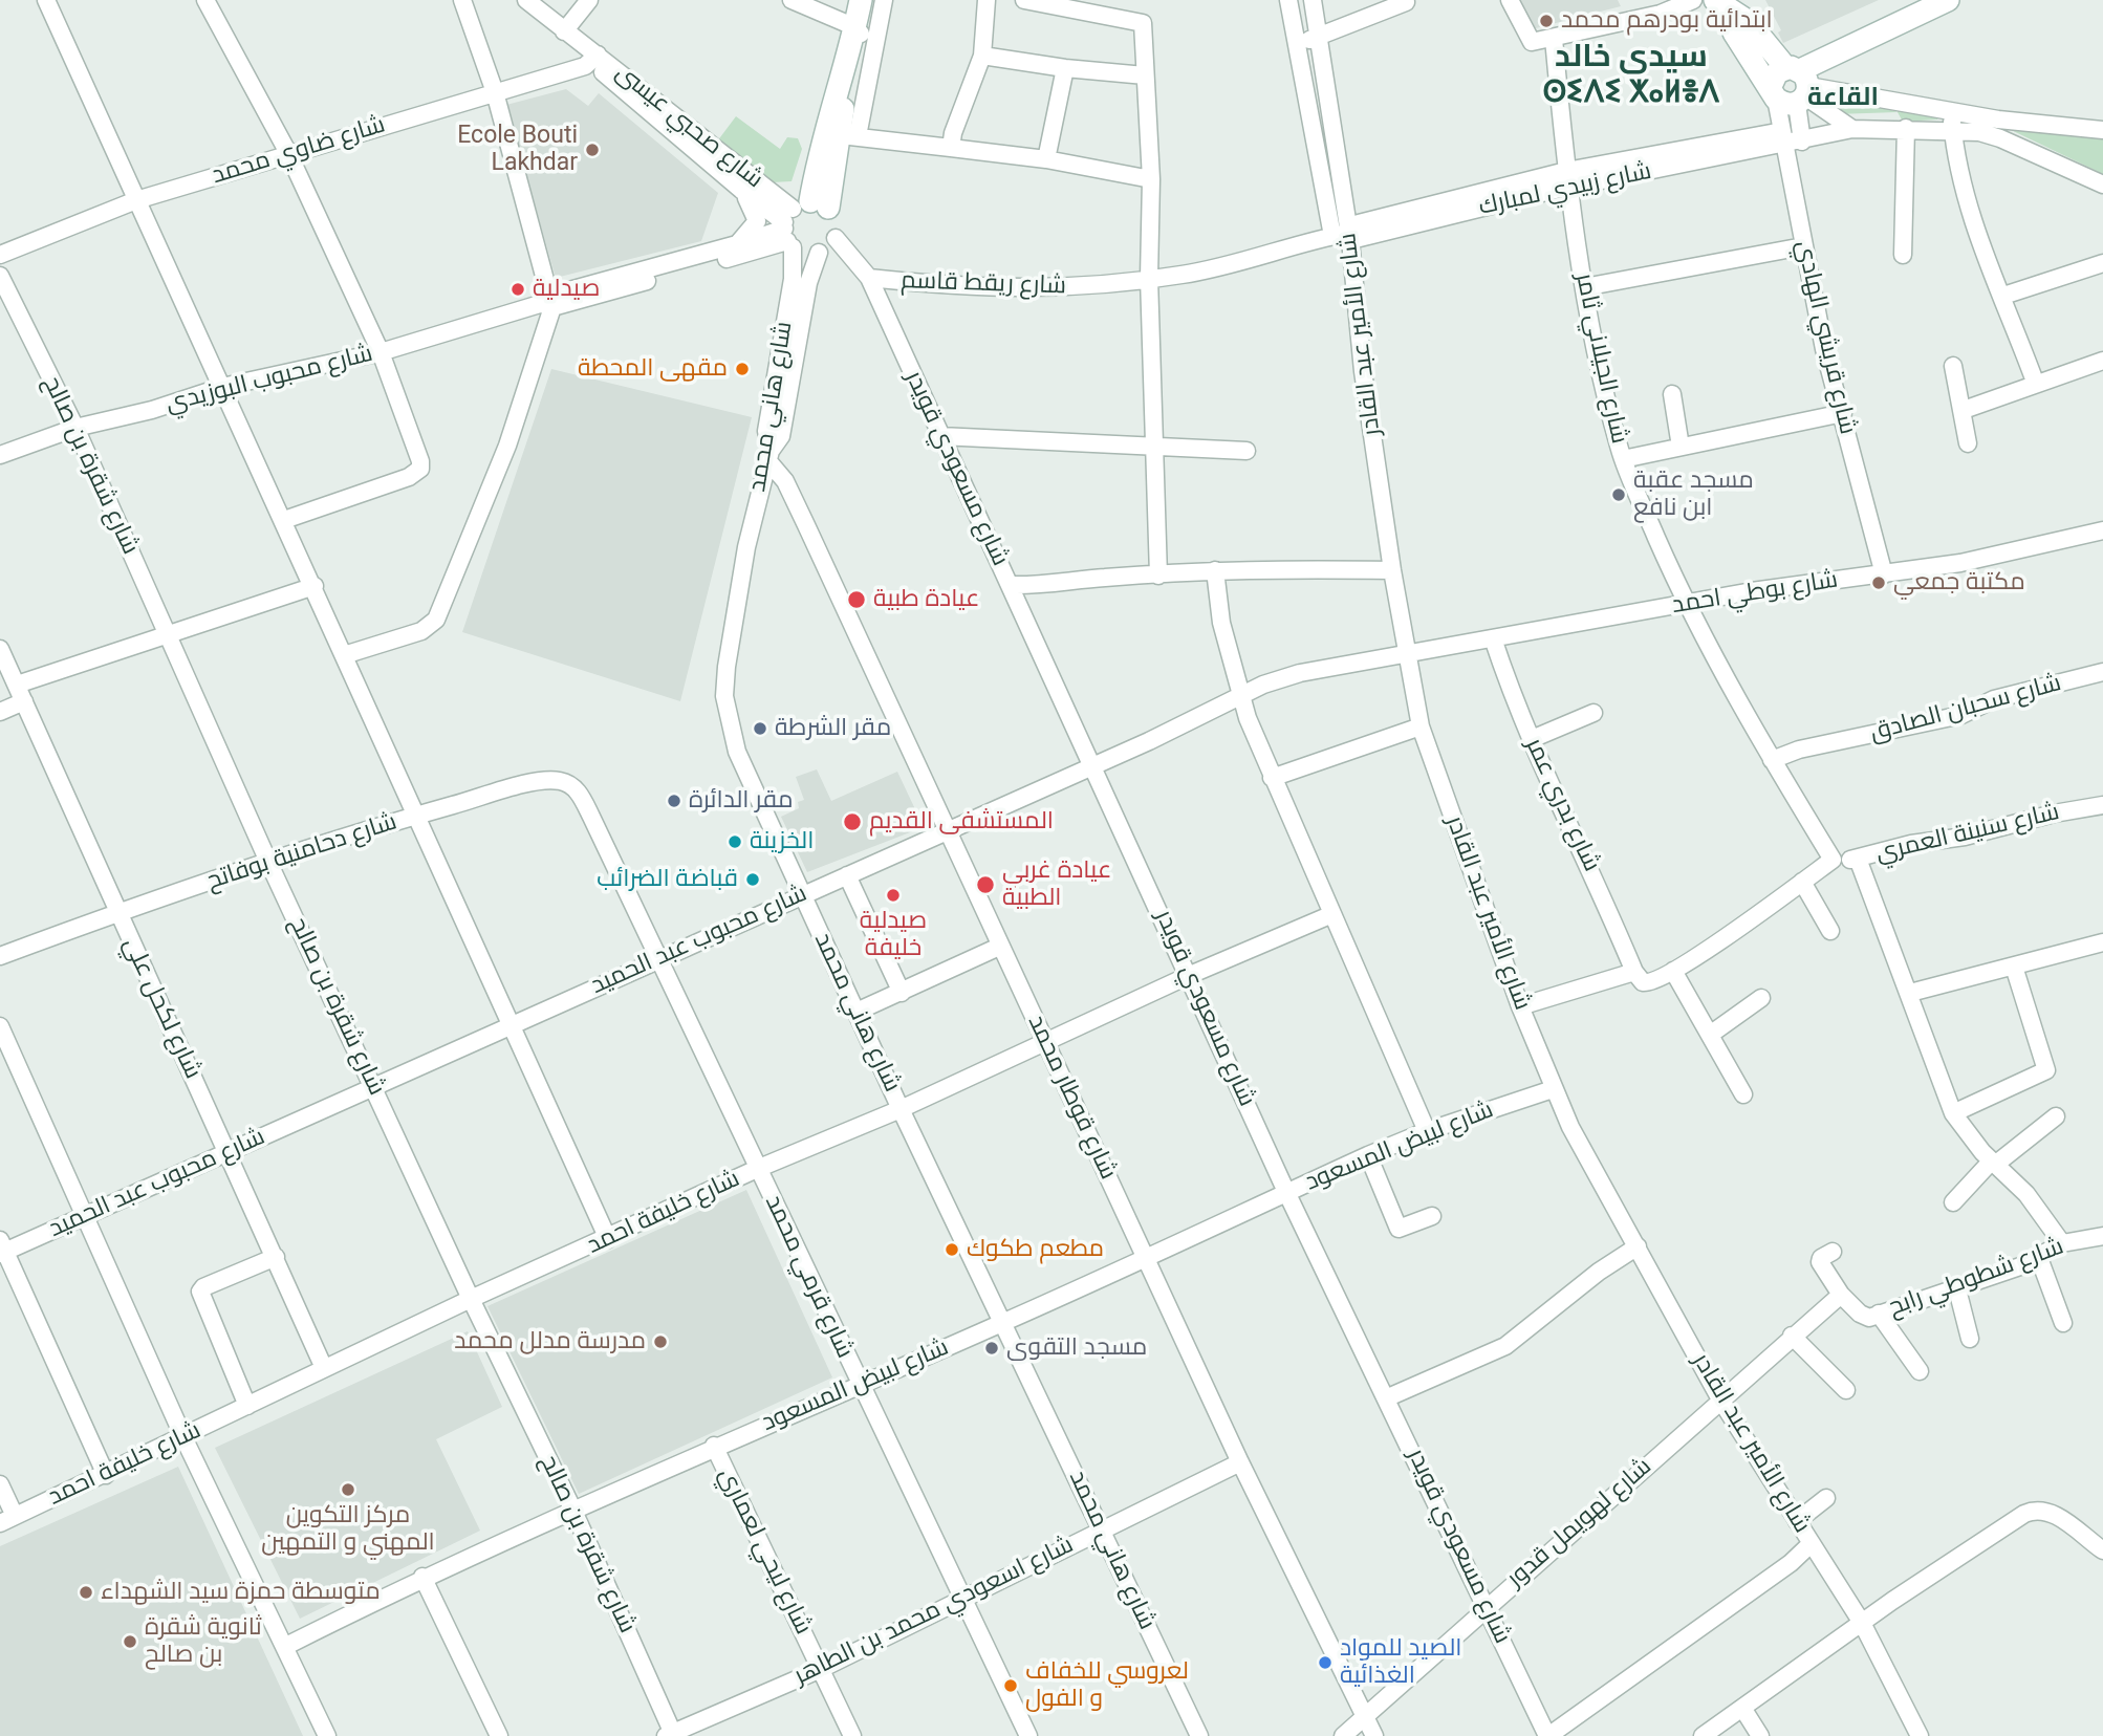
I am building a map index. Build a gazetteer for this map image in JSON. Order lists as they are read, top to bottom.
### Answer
{
  "streets": {
    "street": [
      "شارع صحبي عيسى",
      "شارع ضاوي محمد",
      "شارع زبيدي لمبارك",
      "شارع ريقط قاسم",
      "شارع الأمير عبد القادر",
      "شارع قريشي الهادي",
      "شارع الجيلاني ثامر",
      "شارع محبوب البوزيدي",
      "شارع هاني محمد",
      "شارع شقرة بن صالح",
      "شارع مسعودي قويدر",
      "شارع بوطي احمد",
      "شارع سحبان الصادق",
      "شارع بدري عمر",
      "شارع سنينة العمري",
      "شارع دحامنية بوفاتح",
      "شارع محبوب عبد الحميد",
      "شارع لكحل علي",
      "شارع قوطار محمد",
      "شارع لبيض المسعود",
      "شارع خليفة احمد",
      "شارع قرمي محمد",
      "شارع شطوطي رابح",
      "شارع لهويمل قدور",
      "شارع ليحي لعماري",
      "شارع اسعودي محمد بن الطاهر"
    ]
  },
  "crossings": [
    ["شارع صحبي عيسى", "شارع ضاوي محمد"],
    ["شارع صحبي عيسى", "شارع هاني محمد"],
    ["شارع زبيدي لمبارك", "شارع ريقط قاسم"],
    ["شارع زبيدي لمبارك", "شارع الأمير عبد القادر"],
    ["شارع زبيدي لمبارك", "شارع قريشي الهادي"],
    ["شارع زبيدي لمبارك", "شارع الجيلاني ثامر"],
    ["شارع ريقط قاسم", "شارع مسعودي قويدر"],
    ["شارع الأمير عبد القادر", "شارع بوطي احمد"],
    ["شارع الأمير عبد القادر", "شارع محبوب عبد الحميد"],
    ["شارع الأمير عبد القادر", "شارع لبيض المسعود"],
    ["شارع الأمير عبد القادر", "شارع لهويمل قدور"],
    ["شارع قريشي الهادي", "شارع بوطي احمد"],
    ["شارع الجيلاني ثامر", "شارع بوطي احمد"],
    ["شارع الجيلاني ثامر", "شارع سحبان الصادق"],
    ["شارع الجيلاني ثامر", "شارع سنينة العمري"],
    ["شارع محبوب البوزيدي", "شارع شقرة بن صالح"],
    ["شارع هاني محمد", "شارع محبوب عبد الحميد"],
    ["شارع هاني محمد", "شارع قوطار محمد"],
    ["شارع هاني محمد", "شارع لبيض المسعود"],
    ["شارع هاني محمد", "شارع خليفة احمد"],
    ["شارع هاني محمد", "شارع اسعودي محمد بن الطاهر"],
    ["شارع شقرة بن صالح", "شارع دحامنية بوفاتح"],
    ["شارع شقرة بن صالح", "شارع محبوب عبد الحميد"],
    ["شارع شقرة بن صالح", "شارع لبيض المسعود"],
    ["شارع شقرة بن صالح", "شارع خليفة احمد"],
    ["شارع شقرة بن صالح", "شارع اسعودي محمد بن الطاهر"],
    ["شارع مسعودي قويدر", "شارع محبوب عبد الحميد"],
    ["شارع مسعودي قويدر", "شارع لبيض المسعود"],
    ["شارع مسعودي قويدر", "شارع خليفة احمد"],
    ["شارع مسعودي قويدر", "شارع لهويمل قدور"],
    ["شارع بوطي احمد", "شارع بدري عمر"],
    ["شارع بوطي احمد", "شارع محبوب عبد الحميد"],
    ["شارع دحامنية بوفاتح", "شارع لكحل علي"],
    ["شارع دحامنية بوفاتح", "شارع قرمي محمد"],
    ["شارع محبوب عبد الحميد", "شارع لكحل علي"],
    ["شارع محبوب عبد الحميد", "شارع قوطار محمد"],
    ["شارع محبوب عبد الحميد", "شارع قرمي محمد"],
    ["شارع لكحل علي", "شارع خليفة احمد"],
    ["شارع قوطار محمد", "شارع لبيض المسعود"],
    ["شارع قوطار محمد", "شارع خليفة احمد"],
    ["شارع قوطار محمد", "شارع لهويمل قدور"],
    ["شارع قوطار محمد", "شارع اسعودي محمد بن الطاهر"],
    ["شارع لبيض المسعود", "شارع قرمي محمد"],
    ["شارع لبيض المسعود", "شارع ليحي لعماري"],
    ["شارع خليفة احمد", "شارع قرمي محمد"],
    ["شارع قرمي محمد", "شارع اسعودي محمد بن الطاهر"],
    ["شارع ليحي لعماري", "شارع اسعودي محمد بن الطاهر"]
  ],
  "districts": ["سيدي خالد ⵙⵉⴷⵉ ⵅⴰⵍⴻⴷ", "القاعة"],
  "places": [
    "ابتدائية بودرهم محمد",
    "Ecole Bouti Lakhdar",
    "صيدلية",
    "مقهى المحطة",
    "مسجد عقبة ابن نافع",
    "مكتبة جمعي",
    "عيادة طبية",
    "مقر الشرطة",
    "مقر الدائرة",
    "المستشفى القديم",
    "الخزينة",
    "قباضة الضرائب",
    "عيادة غربي الطبية",
    "صيدلية خليفة",
    "مطعم طكوك",
    "مدرسة مدلل محمد",
    "مسجد التقوى",
    "مركز التكوين المهني و التمهين",
    "متوسطة حمزة سيد الشهداء",
    "ثانوية شقرة بن صالح",
    "الصيد للمواد الغذائية",
    "لعروسي للخفاف و الفول"
  ]
}
